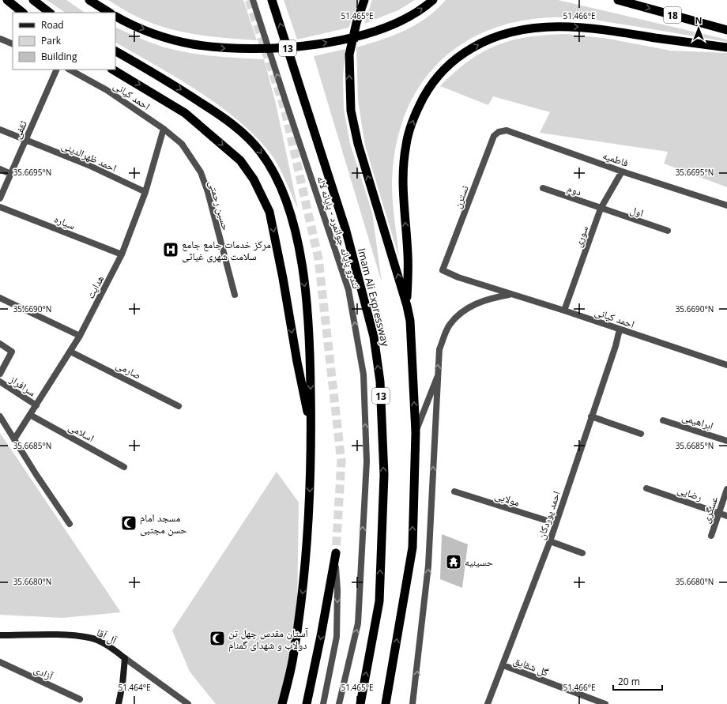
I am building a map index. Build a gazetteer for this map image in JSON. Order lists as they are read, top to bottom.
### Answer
{
  "streets": {
    "highway": ["18", "13", "Imam Ali Expressway"],
    "main road": ["آل آقا"],
    "street": [
      "احمد کیانی",
      "ثقفی",
      "احمد ظهرالدینی",
      "فاطمیه",
      "دوم",
      "نسترن",
      "حسین رحمتی",
      "اول",
      "سیاره",
      "تندرو پایانه جوانمرد - پایانه لاله",
      "سوری",
      "هدایت",
      "صارمی",
      "سرافراز",
      "ابراهیمی",
      "اسلامی",
      "رضایی",
      "مولایی",
      "عسگری",
      "احمد پوردکان",
      "گل شقایق",
      "آزادی"
    ]
  },
  "crossings": [
    ["احمد کیانی", "نسترن"],
    ["احمد کیانی", "حسین رحمتی"],
    ["احمد کیانی", "سوری"],
    ["احمد کیانی", "هدایت"],
    ["احمد کیانی", "احمد پوردکان"],
    ["ثقفی", "احمد ظهرالدینی"],
    ["احمد ظهرالدینی", "هدایت"],
    ["فاطمیه", "نسترن"],
    ["فاطمیه", "سوری"],
    ["دوم", "اول"],
    ["دوم", "سوری"],
    ["اول", "سوری"],
    ["سیاره", "هدایت"],
    ["هدایت", "صارمی"],
    ["هدایت", "سرافراز"],
    ["هدایت", "اسلامی"],
    ["رضایی", "عسگری"],
    ["مولایی", "احمد پوردکان"],
    ["احمد پوردکان", "گل شقایق"]
  ],
  "one_way": ["تندرو پایانه جوانمرد - پایانه لاله"],
  "places": {
    "hospital": ["مرکز خدمات جامع جامع سلامت شهری غیاثی"],
    "mosque": ["مسجد امام حسن مجتبی", "آستان مقدس چهل تن دولاب و شهدای گمنام"],
    "temple": ["حسینیه"]
  },
  "legend": ["Road", "Park", "Building"],
  "scale_bar": "20 m",
  "north": "top",
  "coordinates": [
    "51.465°E",
    "51.466°E",
    "35.6695°N",
    "35.6690°N",
    "35.6685°N",
    "35.6680°N",
    "51.464°E"
  ]
}
